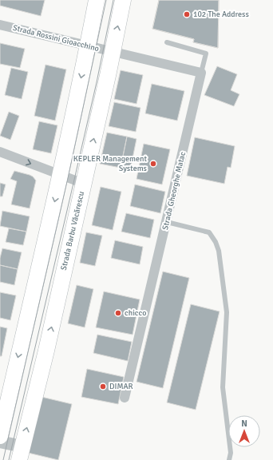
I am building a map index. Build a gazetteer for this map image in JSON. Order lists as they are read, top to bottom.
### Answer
{
  "streets": {
    "main road": ["Strada Barbu Văcărescu"],
    "street": ["Strada Rossini Gioacchino", "Strada Gheorghe Matac"]
  },
  "crossings": [
    ["Strada Rossini Gioacchino", "Strada Barbu Văcărescu"]
  ],
  "places": [
    "102 The Address",
    "KEPLER Management Systems",
    "chicco",
    "DIMAR"
  ],
  "north": "top"
}
